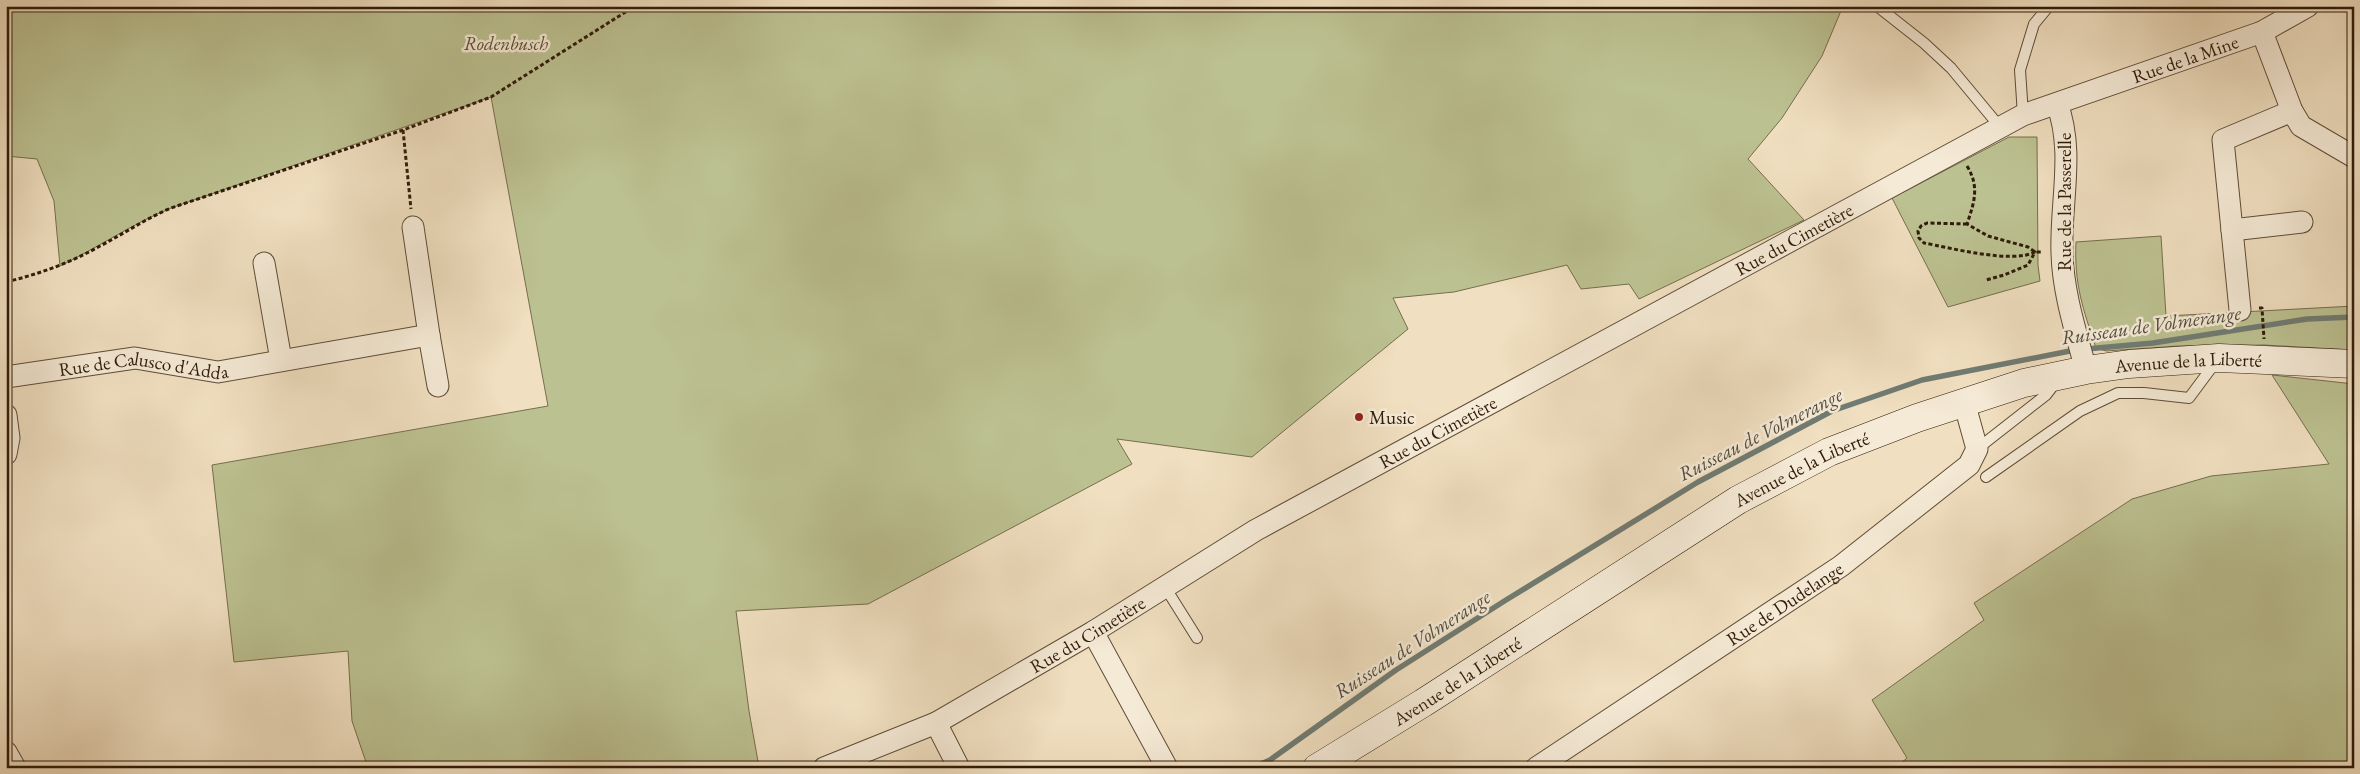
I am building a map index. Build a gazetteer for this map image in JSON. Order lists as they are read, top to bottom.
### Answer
{
  "streets": {
    "main road": ["Avenue de la Liberté"],
    "street": [
      "Rue de la Mine",
      "Rue de la Passerelle",
      "Rue du Cimetière",
      "Rue de Calusco d'Adda",
      "Rue de Dudelange"
    ]
  },
  "crossings": [
    ["Rue de la Mine", "Rue de la Passerelle"],
    ["Rue de la Mine", "Rue du Cimetière"],
    ["Rue de la Passerelle", "Rue du Cimetière"],
    ["Rue de la Passerelle", "Avenue de la Liberté"]
  ],
  "water": ["Ruisseau de Volmerange"],
  "parks": ["Rodenbusch"],
  "places": ["Music"]
}
